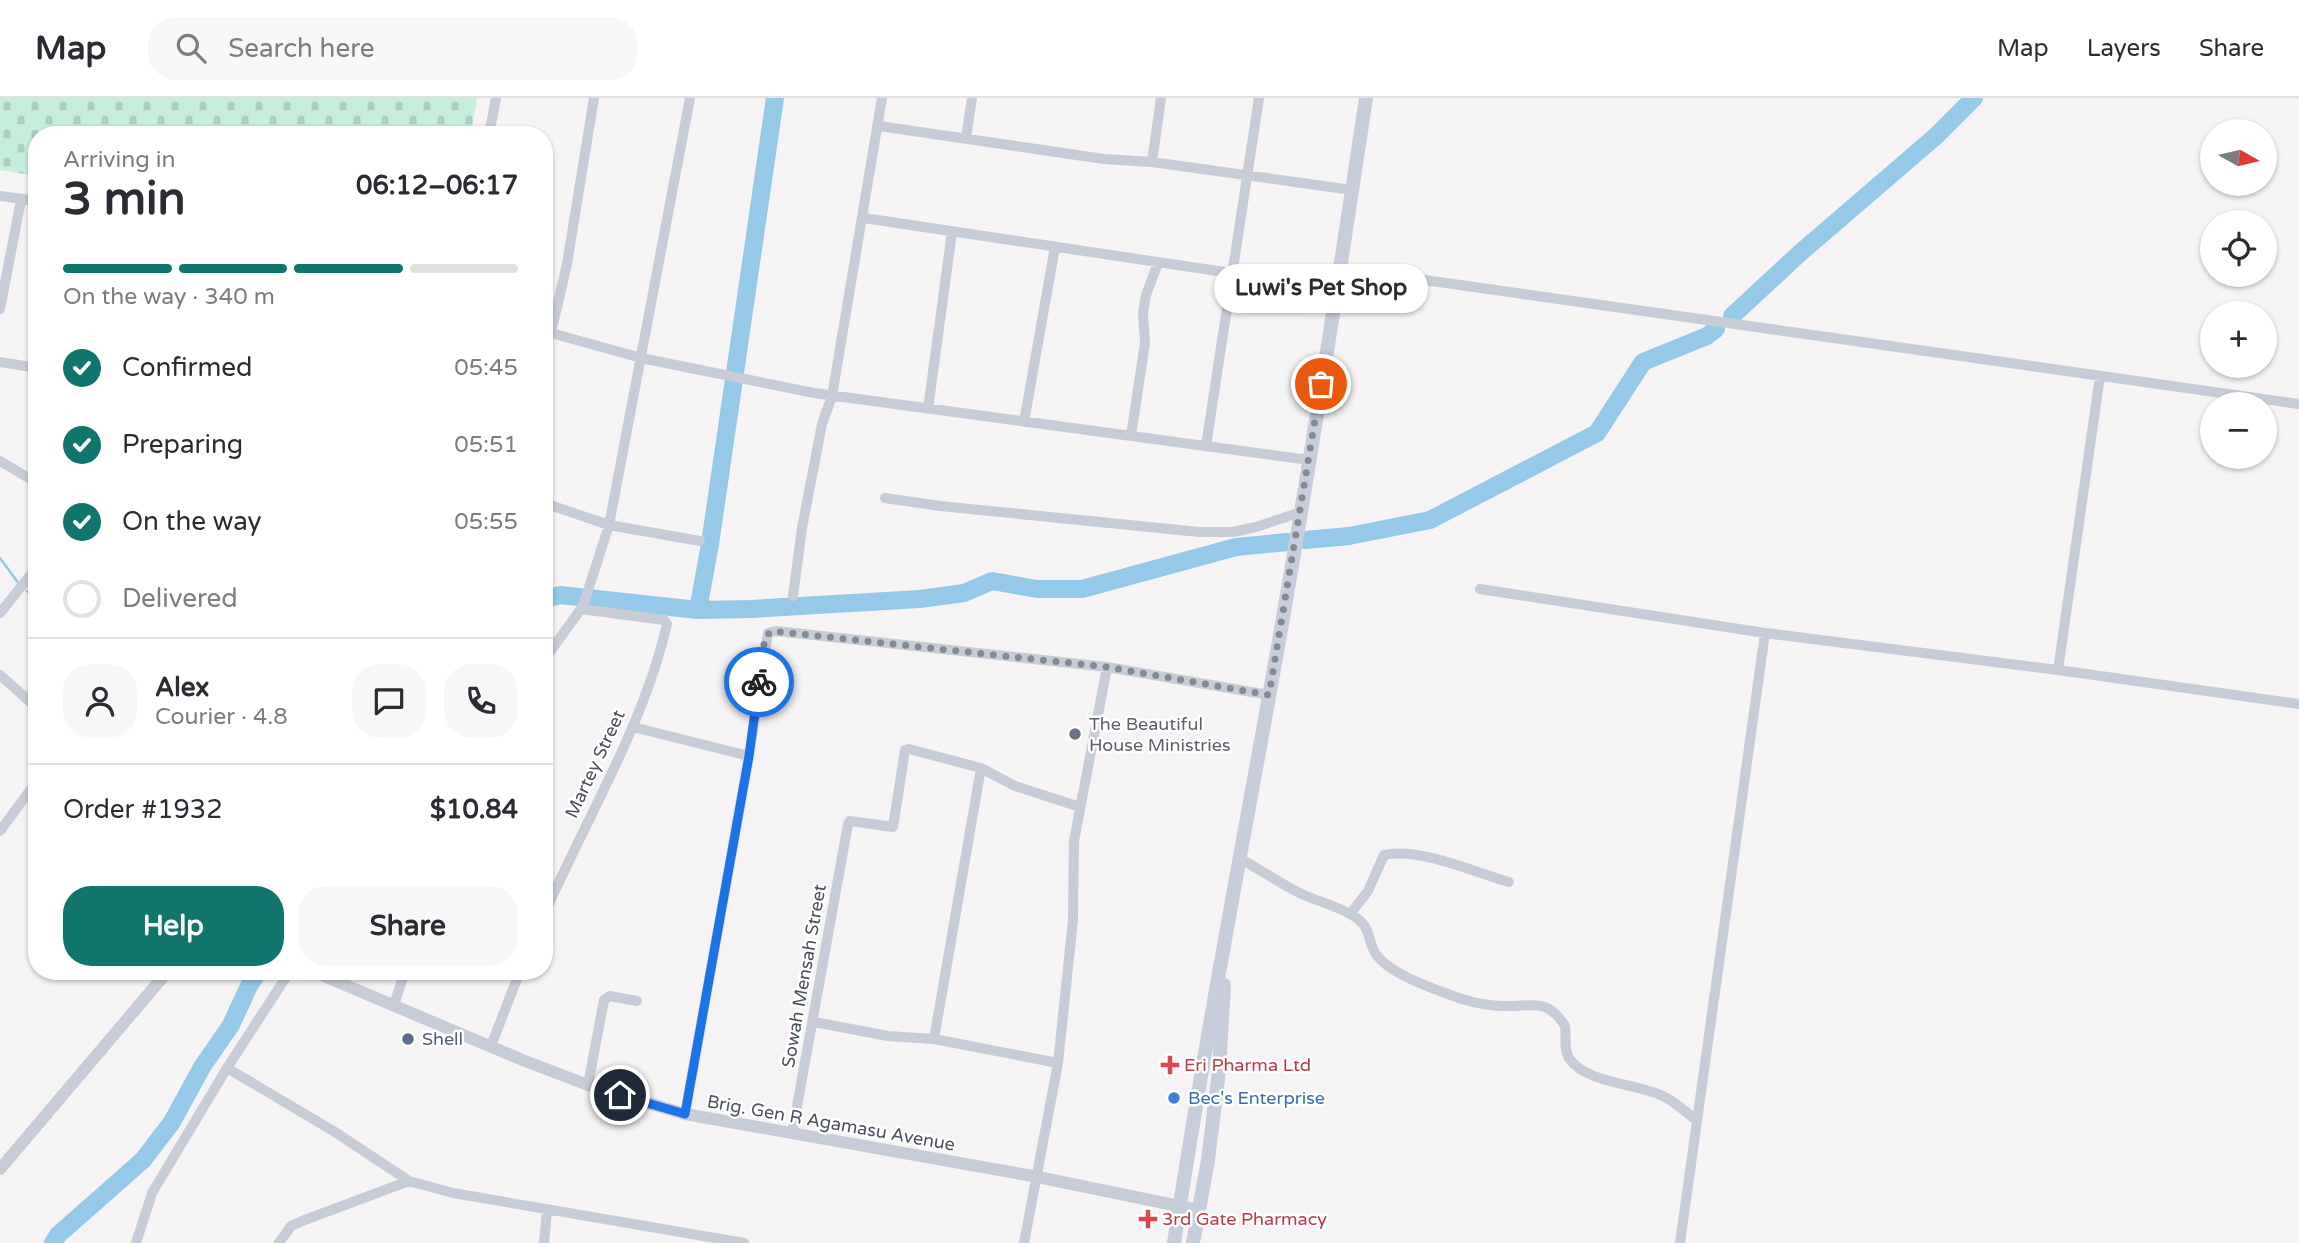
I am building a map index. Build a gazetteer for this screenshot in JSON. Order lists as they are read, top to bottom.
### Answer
{
  "streets": {
    "street": ["Martey Street", "Sowah Mensah Street", "Brig. Gen R Agamasu Avenue"]
  },
  "crossings": [
    ["Sowah Mensah Street", "Brig. Gen R Agamasu Avenue"]
  ],
  "places": {
    "other": [
      "Luwi's Pet Shop",
      "The Beautiful House Ministries",
      "Shell",
      "Bec's Enterprise"
    ],
    "health": ["Eri Pharma Ltd", "3rd Gate Pharmacy"]
  },
  "north": "right",
  "page": {
    "header": "Map",
    "search": "Search here",
    "nav": ["Map", "Layers", "Share"],
    "map_buttons": ["+", "−"],
    "heading": ["3 min", "Arriving in", "06:12–06:17"],
    "panel": [
      "Alex",
      "Courier · 4.8",
      "Order #1932",
      "$10.84"
    ],
    "bar": "On the way · 340 m",
    "bubble": "Luwi's Pet Shop",
    "list": [
      ["Confirmed", "05:45"],
      ["Preparing", "05:51"],
      ["On the way", "05:55"],
      "Delivered"
    ],
    "buttons": ["Help", "Share"]
  }
}
